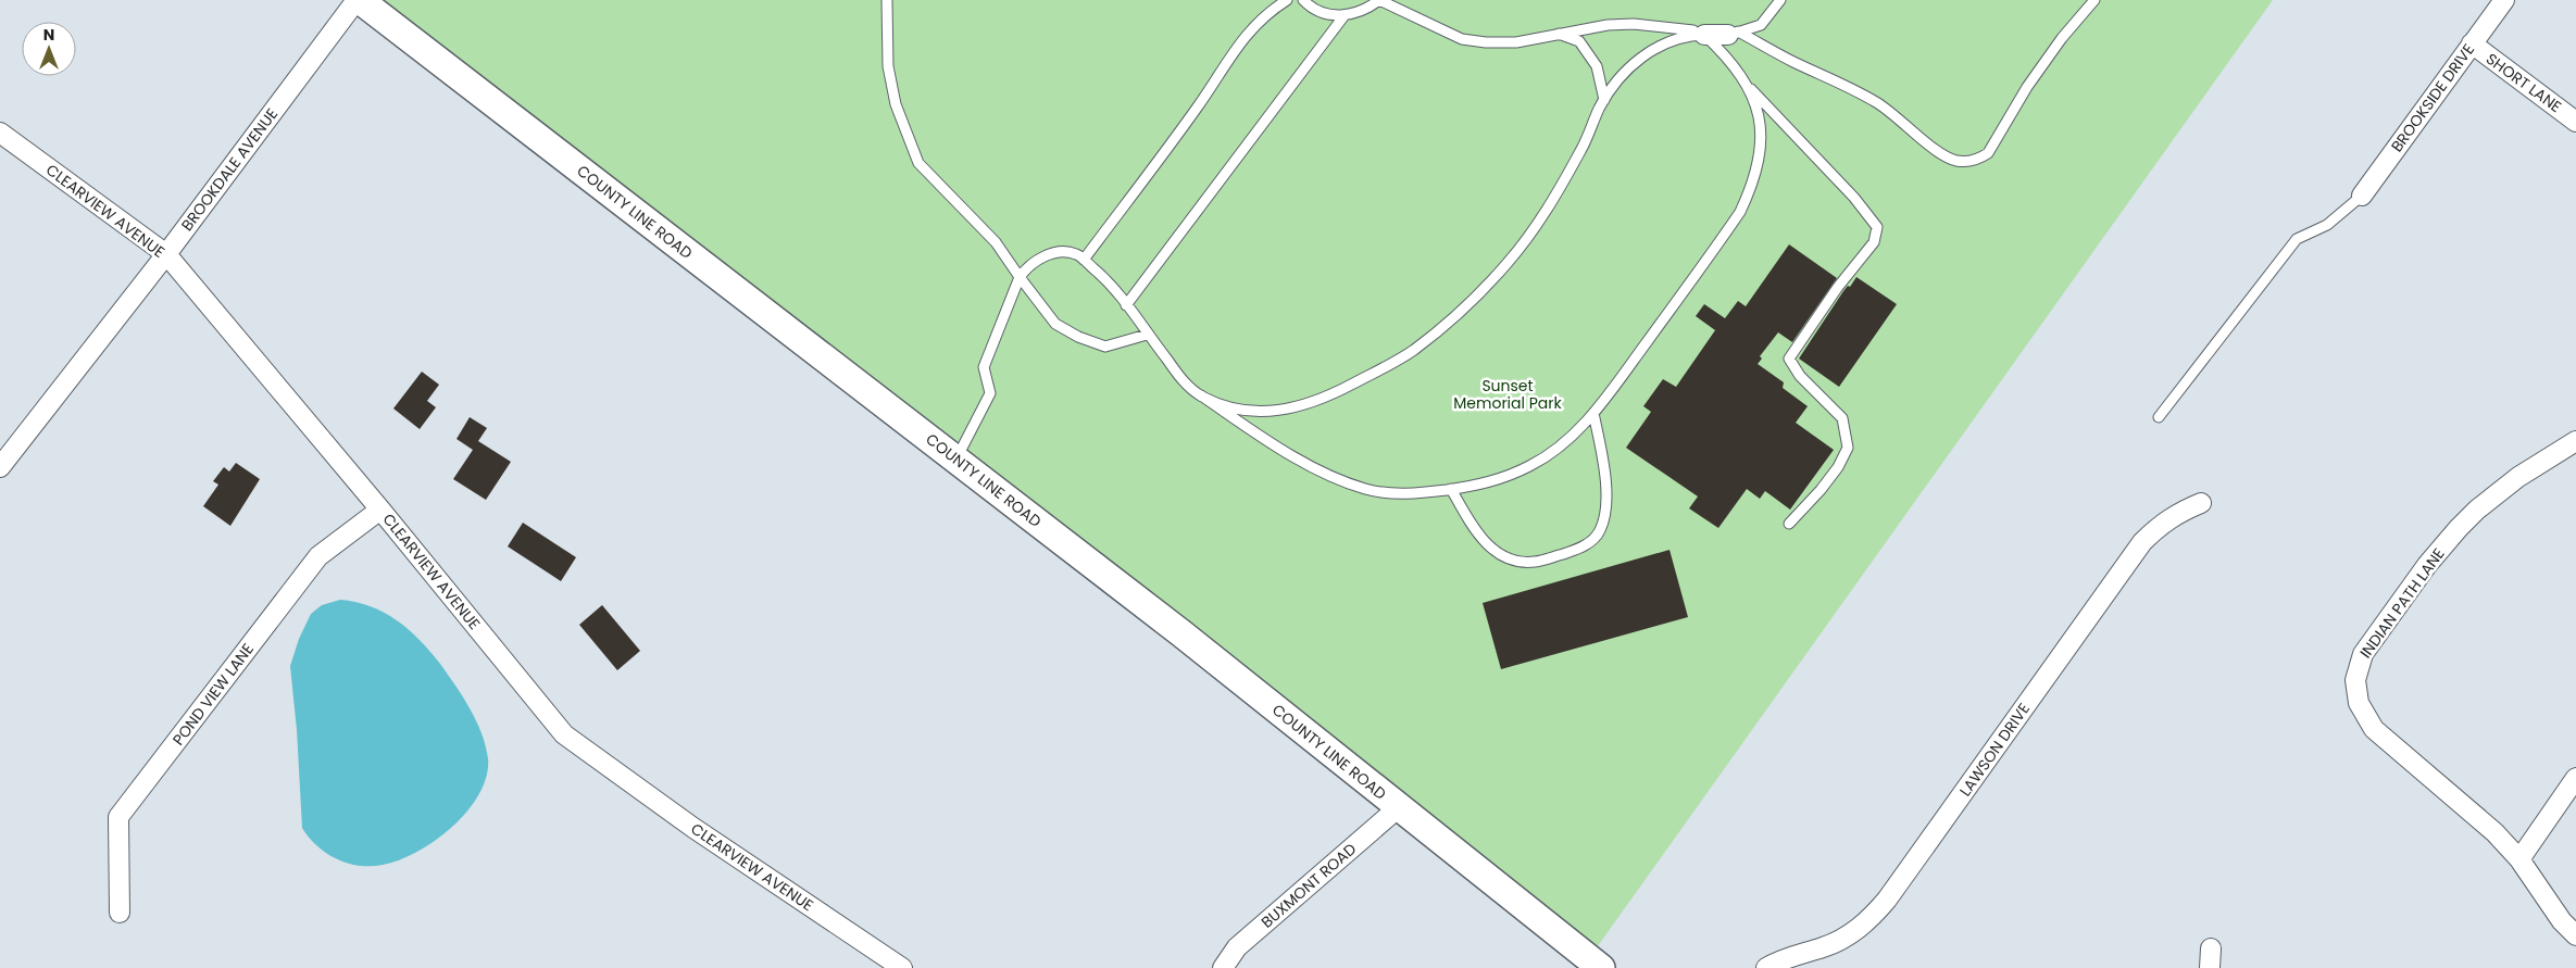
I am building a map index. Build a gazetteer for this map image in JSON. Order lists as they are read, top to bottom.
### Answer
{
  "streets": {
    "main road": ["COUNTY LINE ROAD"],
    "street": [
      "SHORT LANE",
      "BROOKSIDE DRIVE",
      "BROOKDALE AVENUE",
      "CLEARVIEW AVENUE",
      "INDIAN PATH LANE",
      "POND VIEW LANE",
      "LAWSON DRIVE",
      "BUXMONT ROAD"
    ]
  },
  "crossings": [
    ["SHORT LANE", "BROOKSIDE DRIVE"],
    ["BROOKDALE AVENUE", "CLEARVIEW AVENUE"],
    ["BROOKDALE AVENUE", "COUNTY LINE ROAD"],
    ["CLEARVIEW AVENUE", "POND VIEW LANE"],
    ["COUNTY LINE ROAD", "BUXMONT ROAD"]
  ],
  "parks": ["Sunset Memorial Park"],
  "north": "top"
}
